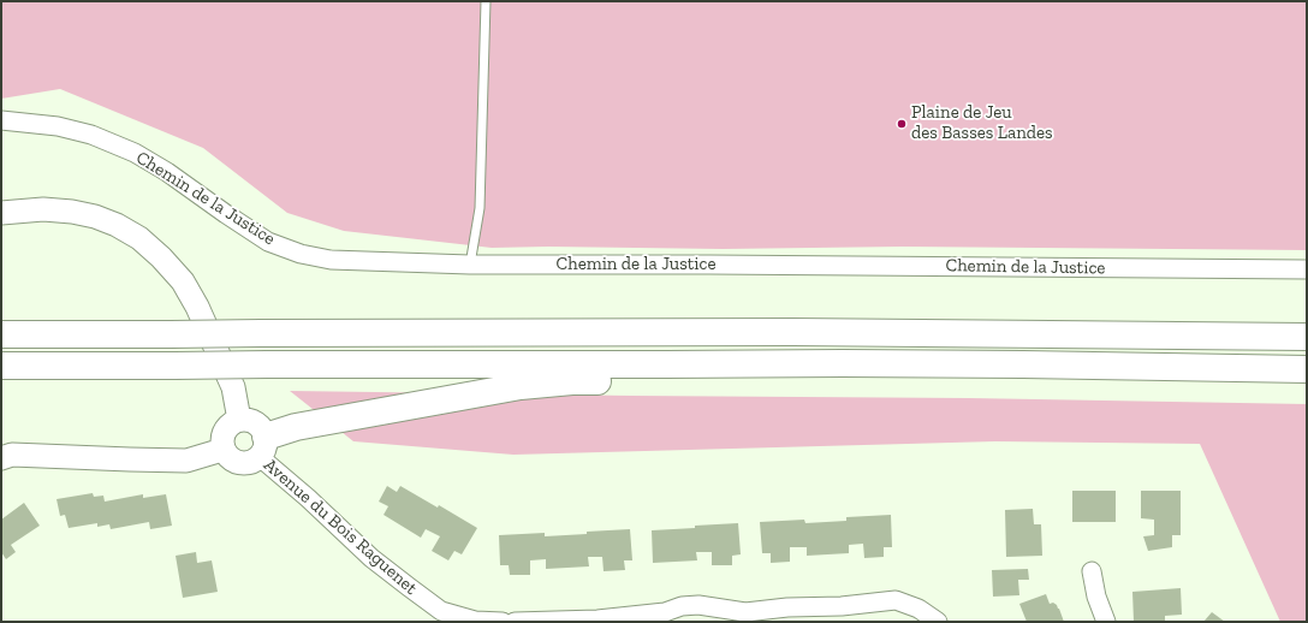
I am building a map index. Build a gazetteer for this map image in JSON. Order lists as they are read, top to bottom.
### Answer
{
  "streets": {
    "street": ["Chemin de la Justice", "Avenue du Bois Raguenet"]
  },
  "places": ["Plaine de Jeu des Basses Landes"]
}
